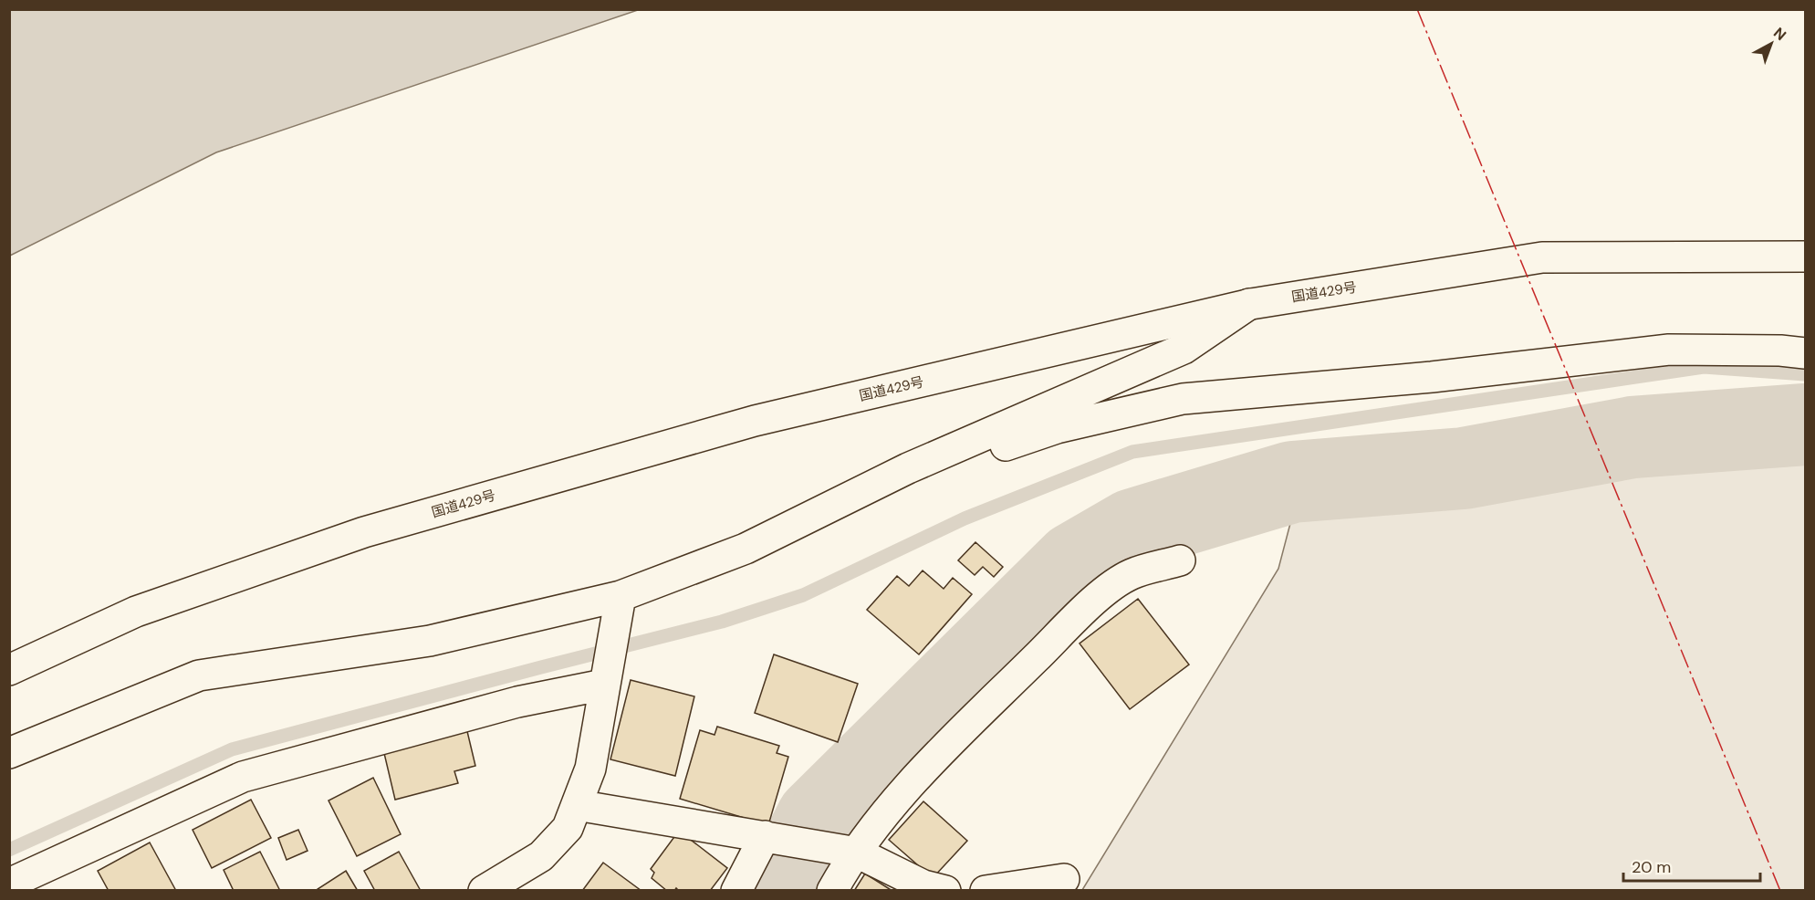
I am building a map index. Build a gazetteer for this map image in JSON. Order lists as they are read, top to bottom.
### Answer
{
  "streets": {
    "main road": ["国道429号"]
  },
  "scale_bar": "20 m",
  "north": "top right"
}
